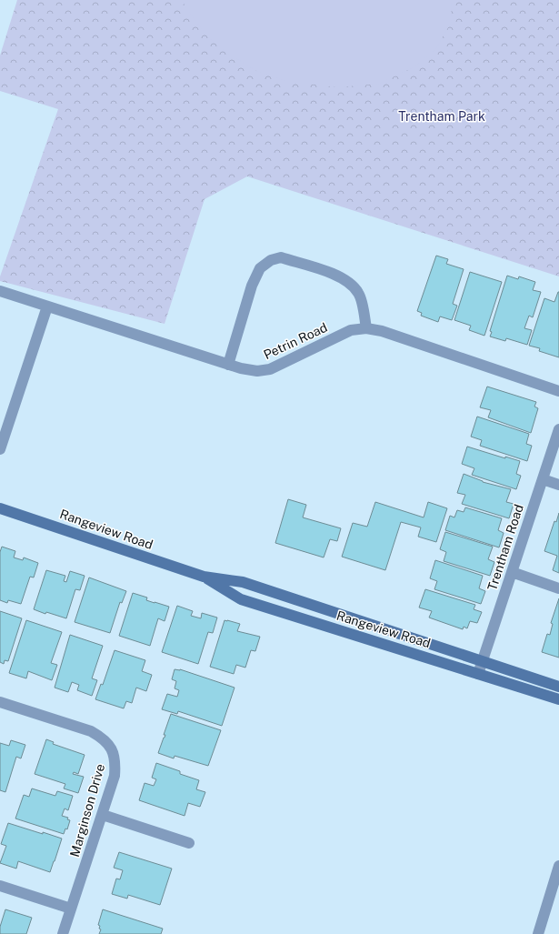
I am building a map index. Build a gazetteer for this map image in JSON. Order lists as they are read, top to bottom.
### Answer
{
  "streets": {
    "street": [
      "Petrin Road",
      "Rangeview Road",
      "Trentham Road",
      "Marginson Drive"
    ]
  },
  "crossings": [
    ["Rangeview Road", "Trentham Road"]
  ],
  "parks": ["Trentham Park"]
}
